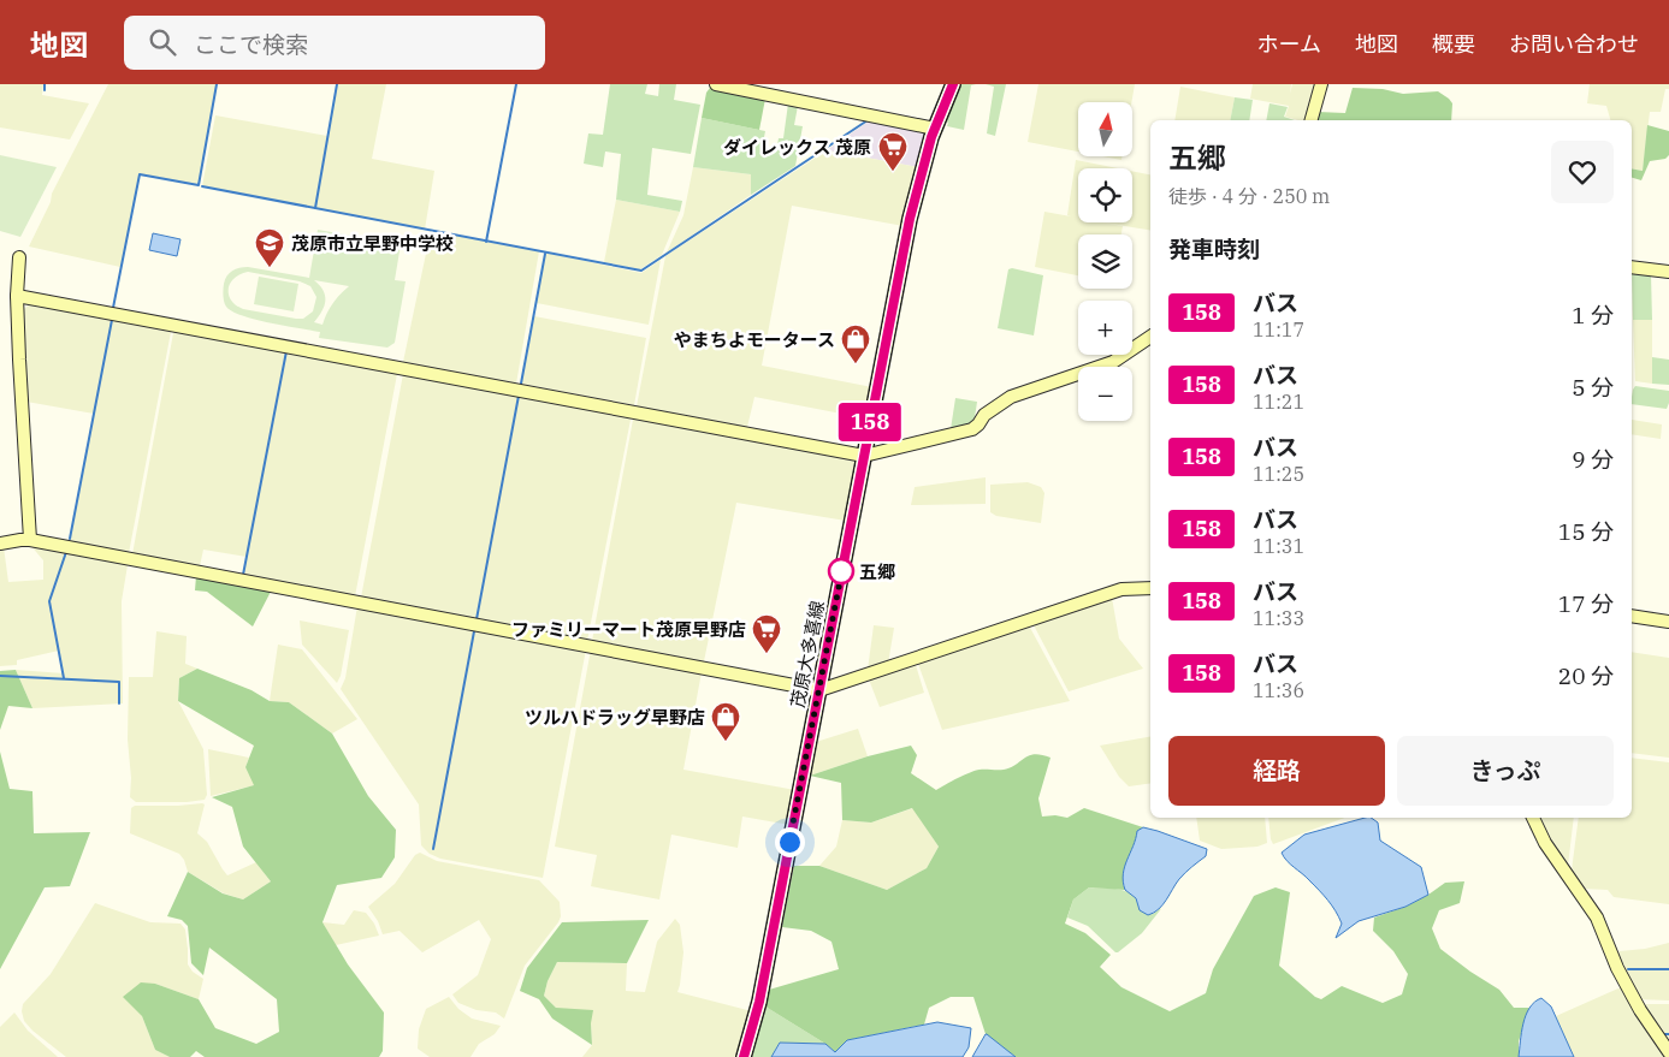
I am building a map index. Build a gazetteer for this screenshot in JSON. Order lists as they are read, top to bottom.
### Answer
{
  "streets": {
    "main road": ["茂原大多喜線"]
  },
  "places": {
    "supermarket": ["ダイレックス 茂原", "ファミリーマート茂原早野店"],
    "school or university": ["茂原市立早野中学校"],
    "shop": ["やまちよモータース", "ツルハドラッグ早野店"],
    "other": ["五郷"]
  },
  "lines": ["bus line 158"],
  "north": "top",
  "page": {
    "header": "地図",
    "search": "ここで検索",
    "nav": [
      "ホーム",
      "地図",
      "概要",
      "お問い合わせ"
    ],
    "on_map": "158",
    "map_buttons": ["+", "−"],
    "heading": [
      ["五郷", "徒歩 · 4 分 · 250 m"],
      "発車時刻"
    ],
    "list": [
      {
        "mark": "158",
        "name": "バス",
        "note": "11:17",
        "value": "1 分"
      },
      {
        "mark": "158",
        "name": "バス",
        "note": "11:21",
        "value": "5 分"
      },
      {
        "mark": "158",
        "name": "バス",
        "note": "11:25",
        "value": "9 分"
      },
      {
        "mark": "158",
        "name": "バス",
        "note": "11:31",
        "value": "15 分"
      },
      {
        "mark": "158",
        "name": "バス",
        "note": "11:33",
        "value": "17 分"
      },
      {
        "mark": "158",
        "name": "バス",
        "note": "11:36",
        "value": "20 分"
      }
    ],
    "buttons": ["経路", "きっぷ"]
  }
}
